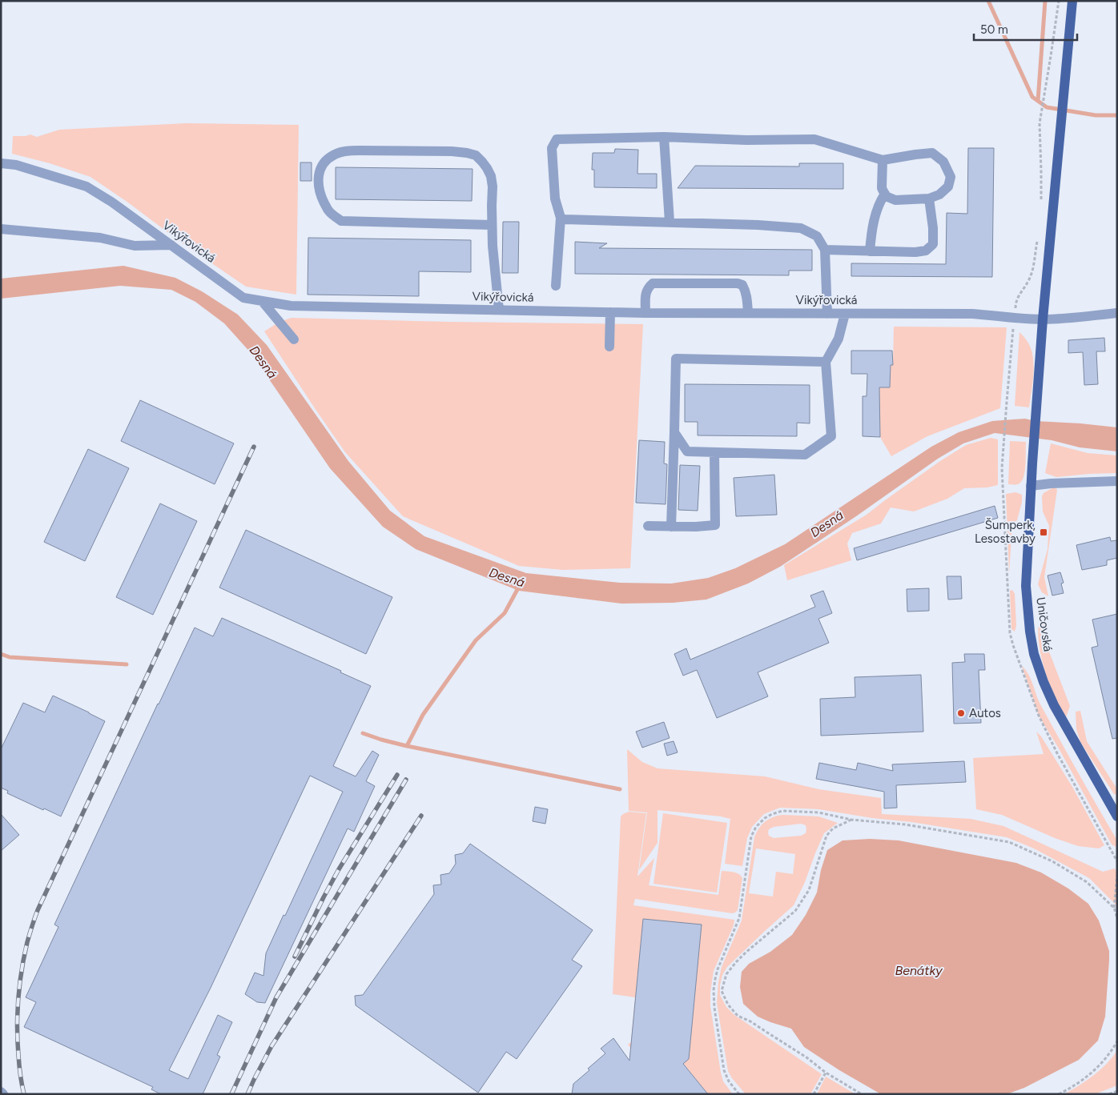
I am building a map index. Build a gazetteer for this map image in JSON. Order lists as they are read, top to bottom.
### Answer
{
  "streets": {
    "main road": ["Uničovská"],
    "street": ["Vikýřovická"]
  },
  "crossings": [
    ["Vikýřovická", "Uničovská"]
  ],
  "water": ["Desná", "Benátky"],
  "places": {
    "transit": ["Šumperk, Lesostavby"],
    "other": ["Autos"]
  },
  "scale_bar": "50 m"
}
